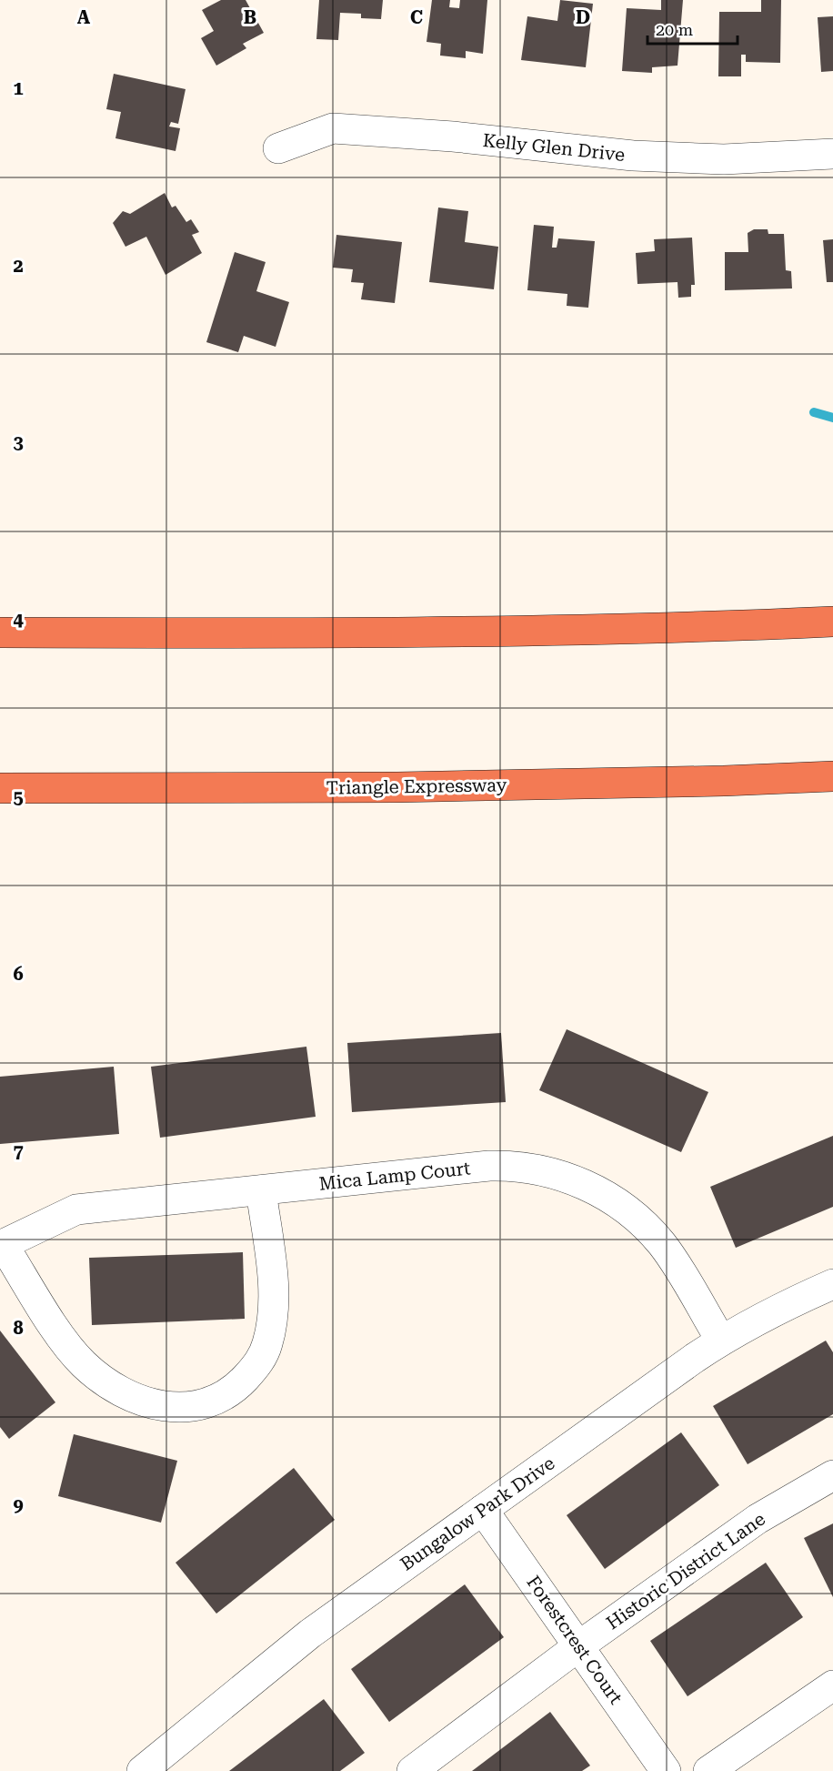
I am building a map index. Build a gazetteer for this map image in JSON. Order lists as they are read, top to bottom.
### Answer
{
  "streets": {
    "highway": ["Triangle Expressway"],
    "street": [
      "Kelly Glen Drive",
      "Mica Lamp Court",
      "Bungalow Park Drive",
      "Historic District Lane",
      "Forestcrest Court"
    ]
  },
  "crossings": [
    ["Mica Lamp Court", "Bungalow Park Drive"],
    ["Bungalow Park Drive", "Forestcrest Court"],
    ["Historic District Lane", "Forestcrest Court"]
  ],
  "scale_bar": "20 m",
  "grid": {
    "columns": [
      "A",
      "B",
      "C",
      "D"
    ],
    "rows": [
      "1",
      "2",
      "3",
      "4",
      "5",
      "6",
      "7",
      "8",
      "9"
    ]
  }
}
